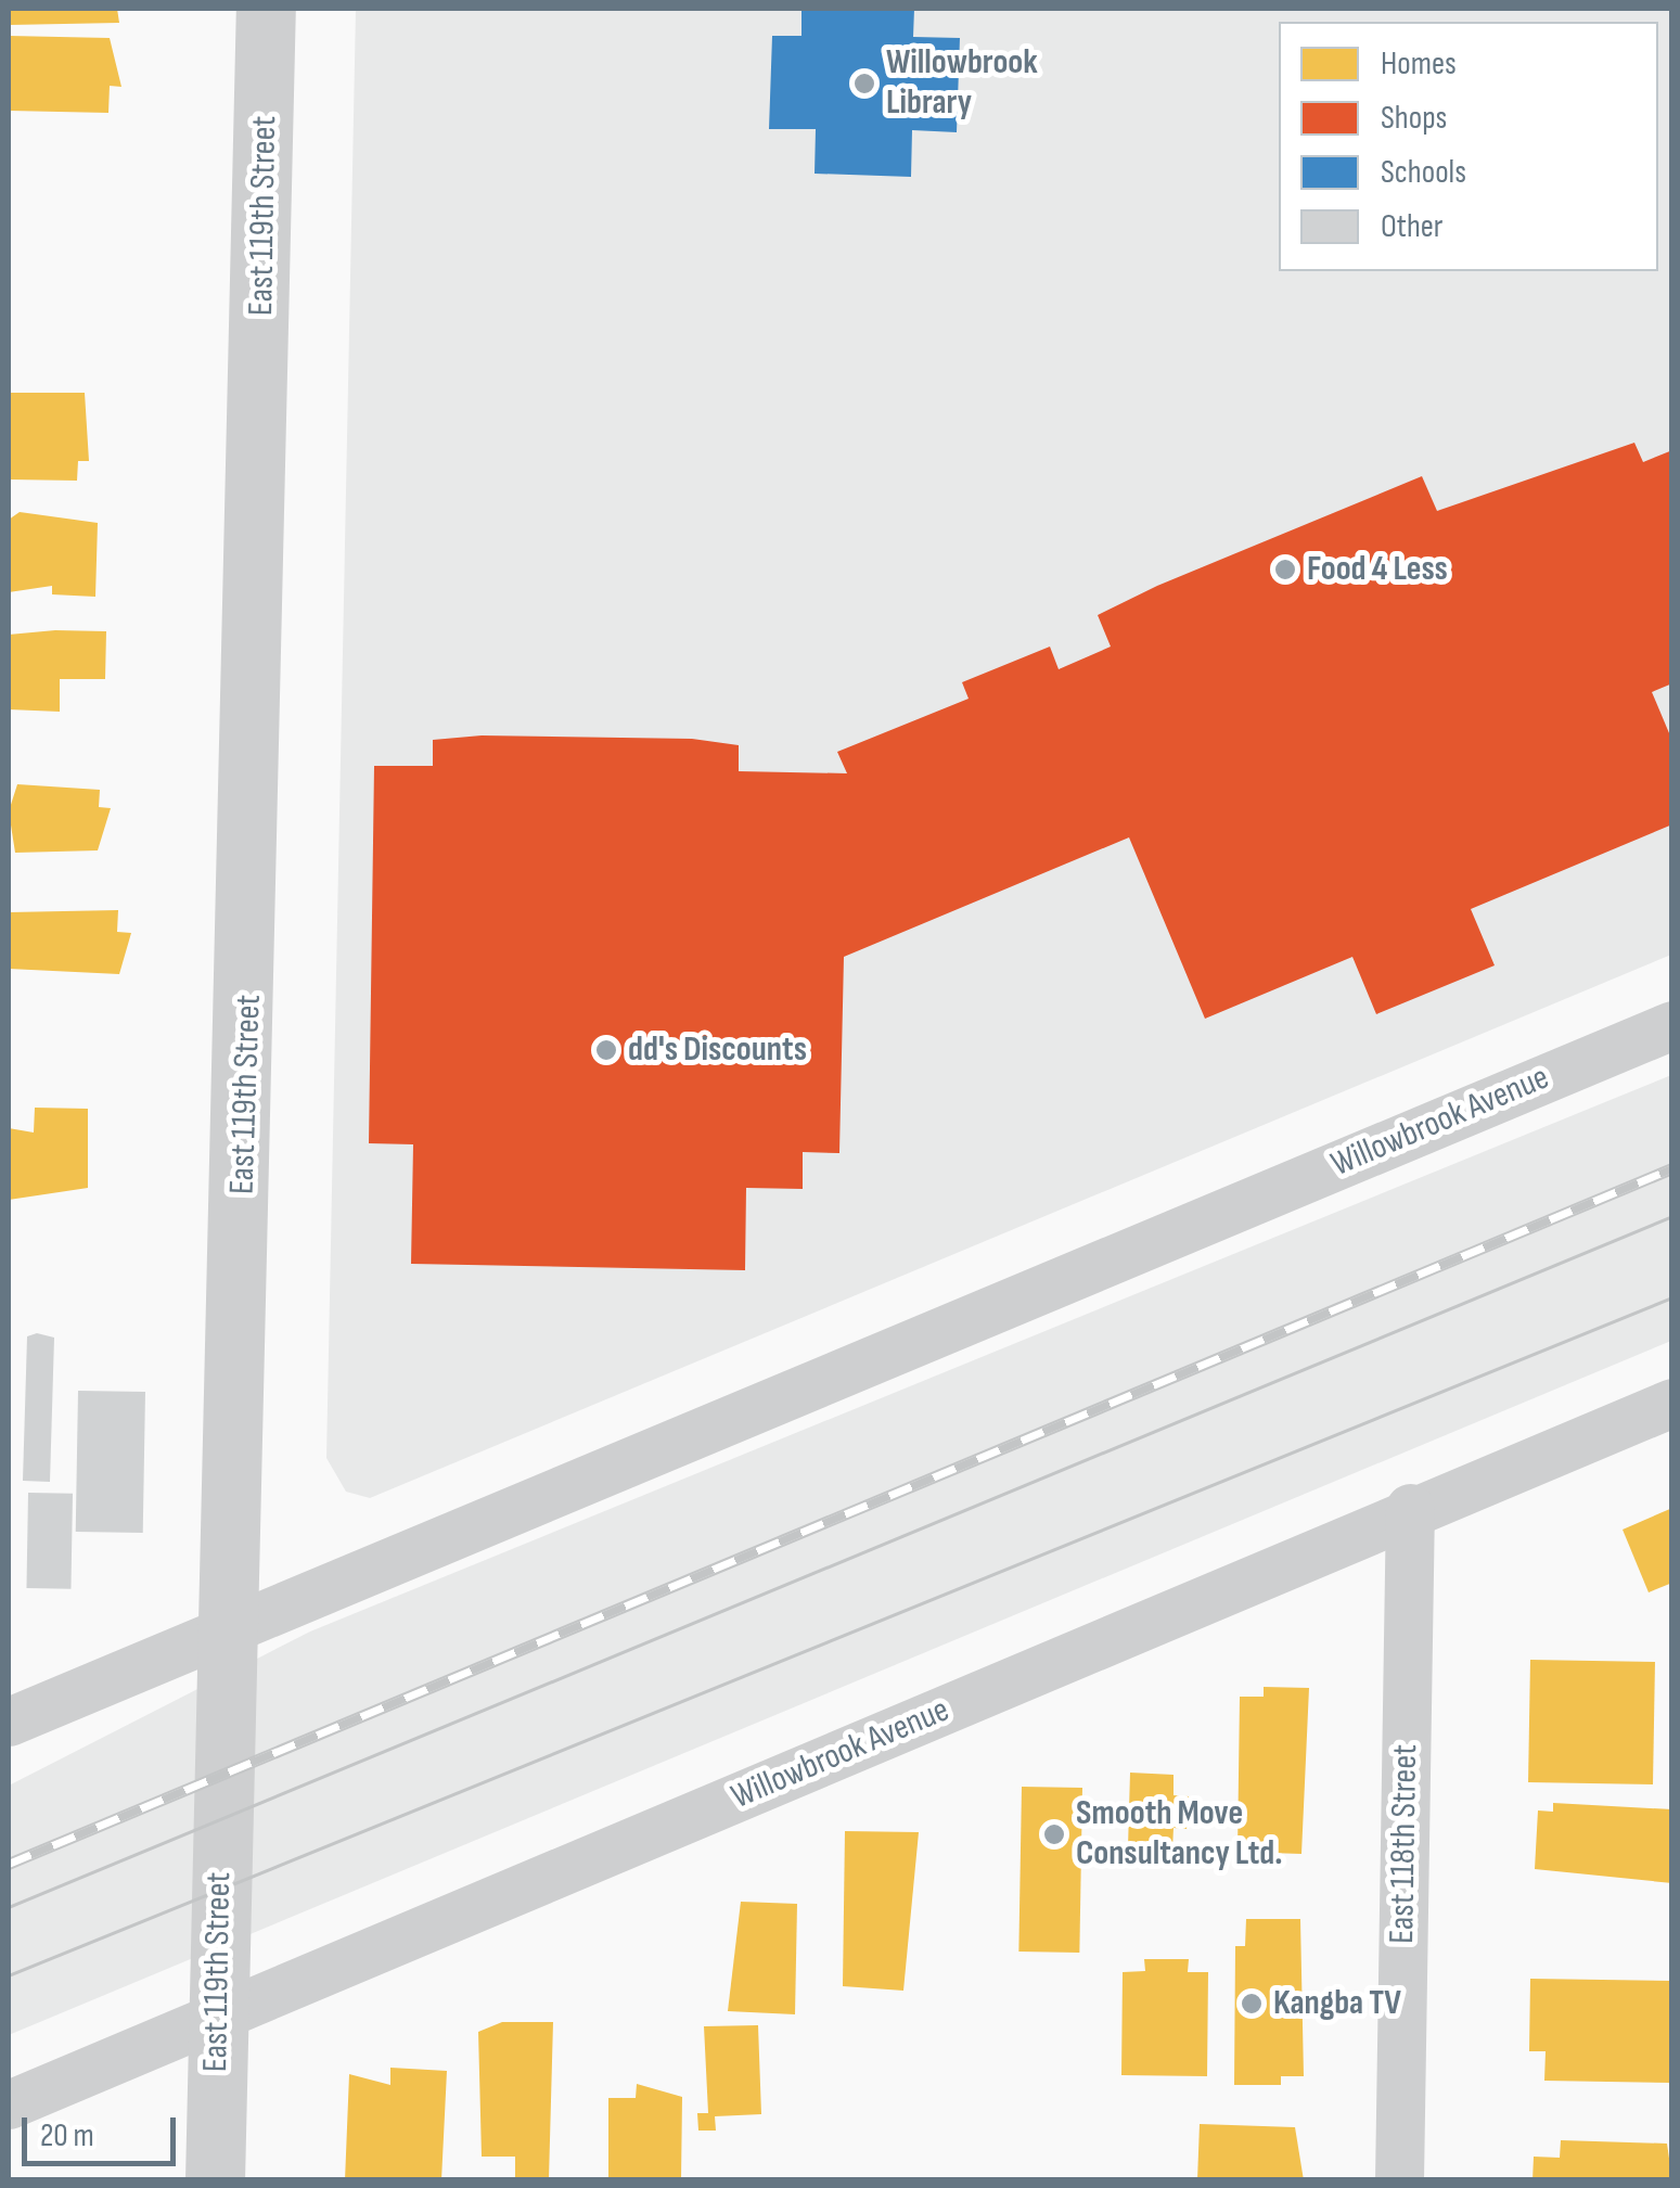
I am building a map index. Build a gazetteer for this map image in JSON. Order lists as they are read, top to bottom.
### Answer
{
  "streets": {
    "street": ["East 119th Street", "Willowbrook Avenue", "East 118th Street"]
  },
  "crossings": [
    ["East 119th Street", "Willowbrook Avenue"],
    ["Willowbrook Avenue", "East 118th Street"]
  ],
  "places": [
    "Willowbrook Library",
    "Food 4 Less",
    "dd's Discounts",
    "Smooth Move Consultancy Ltd.",
    "Kangba TV"
  ],
  "legend": [
    "Homes",
    "Shops",
    "Schools",
    "Other"
  ],
  "scale_bar": "20 m"
}
